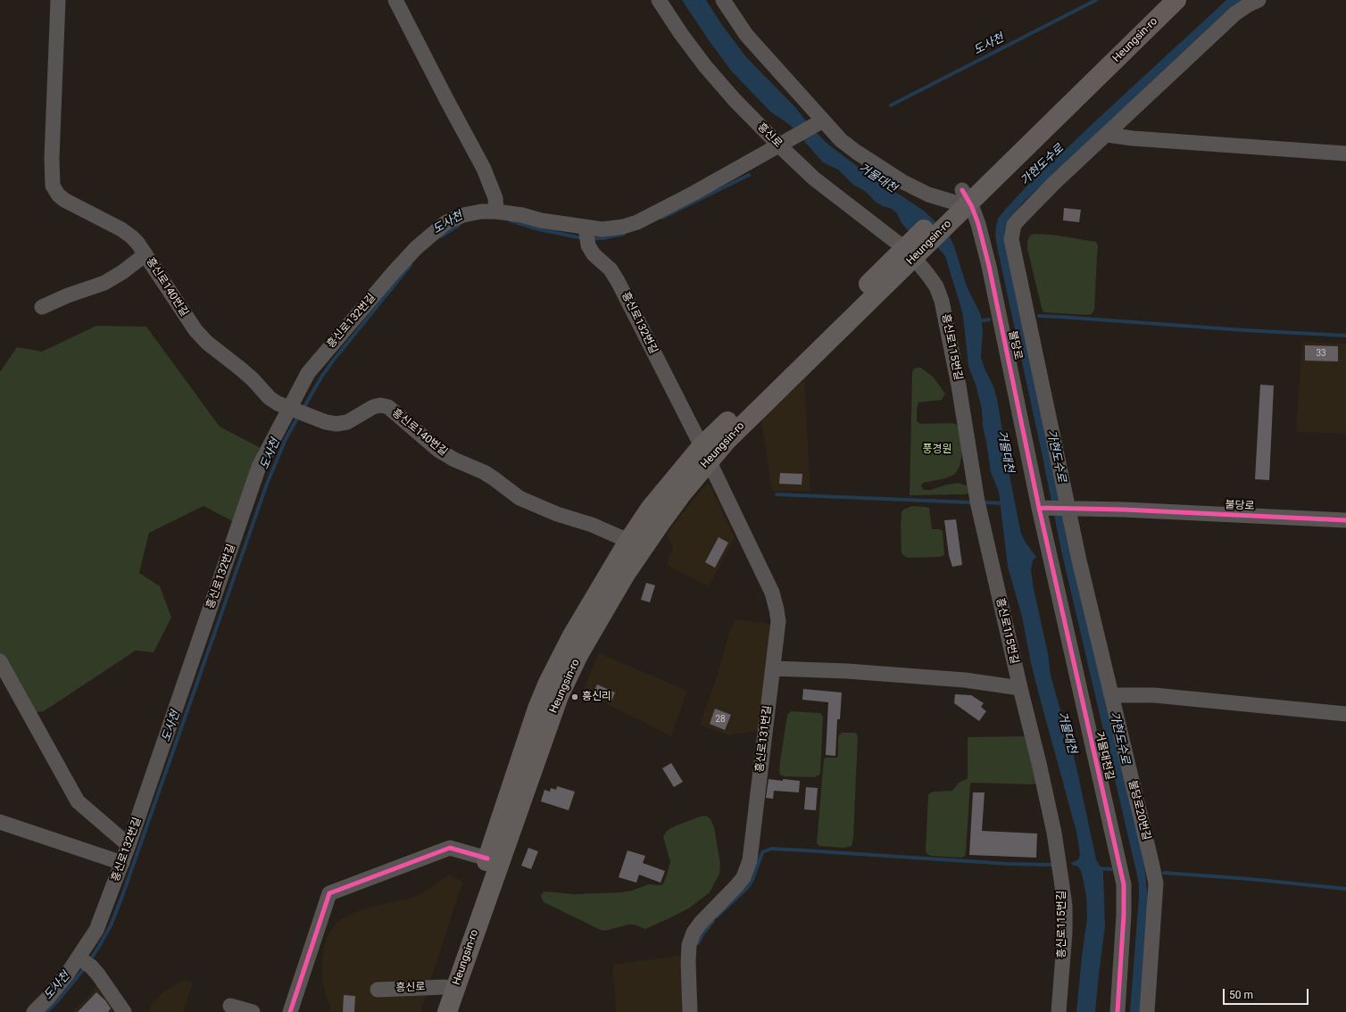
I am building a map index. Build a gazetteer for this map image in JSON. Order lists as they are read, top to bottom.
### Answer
{
  "streets": {
    "main road": ["Heungsin-ro"],
    "street": [
      "흥신로",
      "흥신로140번길",
      "흥신로132번길",
      "불당로",
      "흥신로115번길",
      "흥신로131번길",
      "거물대천길",
      "불당로20번길"
    ]
  },
  "crossings": [
    ["Heungsin-ro", "흥신로"],
    ["Heungsin-ro", "흥신로140번길"],
    ["Heungsin-ro", "흥신로132번길"],
    ["Heungsin-ro", "불당로"],
    ["Heungsin-ro", "흥신로115번길"],
    ["Heungsin-ro", "흥신로131번길"],
    ["흥신로", "흥신로115번길"],
    ["흥신로140번길", "흥신로132번길"],
    ["흥신로132번길", "흥신로131번길"],
    ["불당로", "거물대천길"],
    ["불당로", "불당로20번길"]
  ],
  "water": ["도사천", "가현도수로", "거물대천"],
  "parks": ["풍경원"],
  "places": ["흥신리"],
  "house_numbers": ["33", "28"],
  "scale_bar": "50 m"
}
